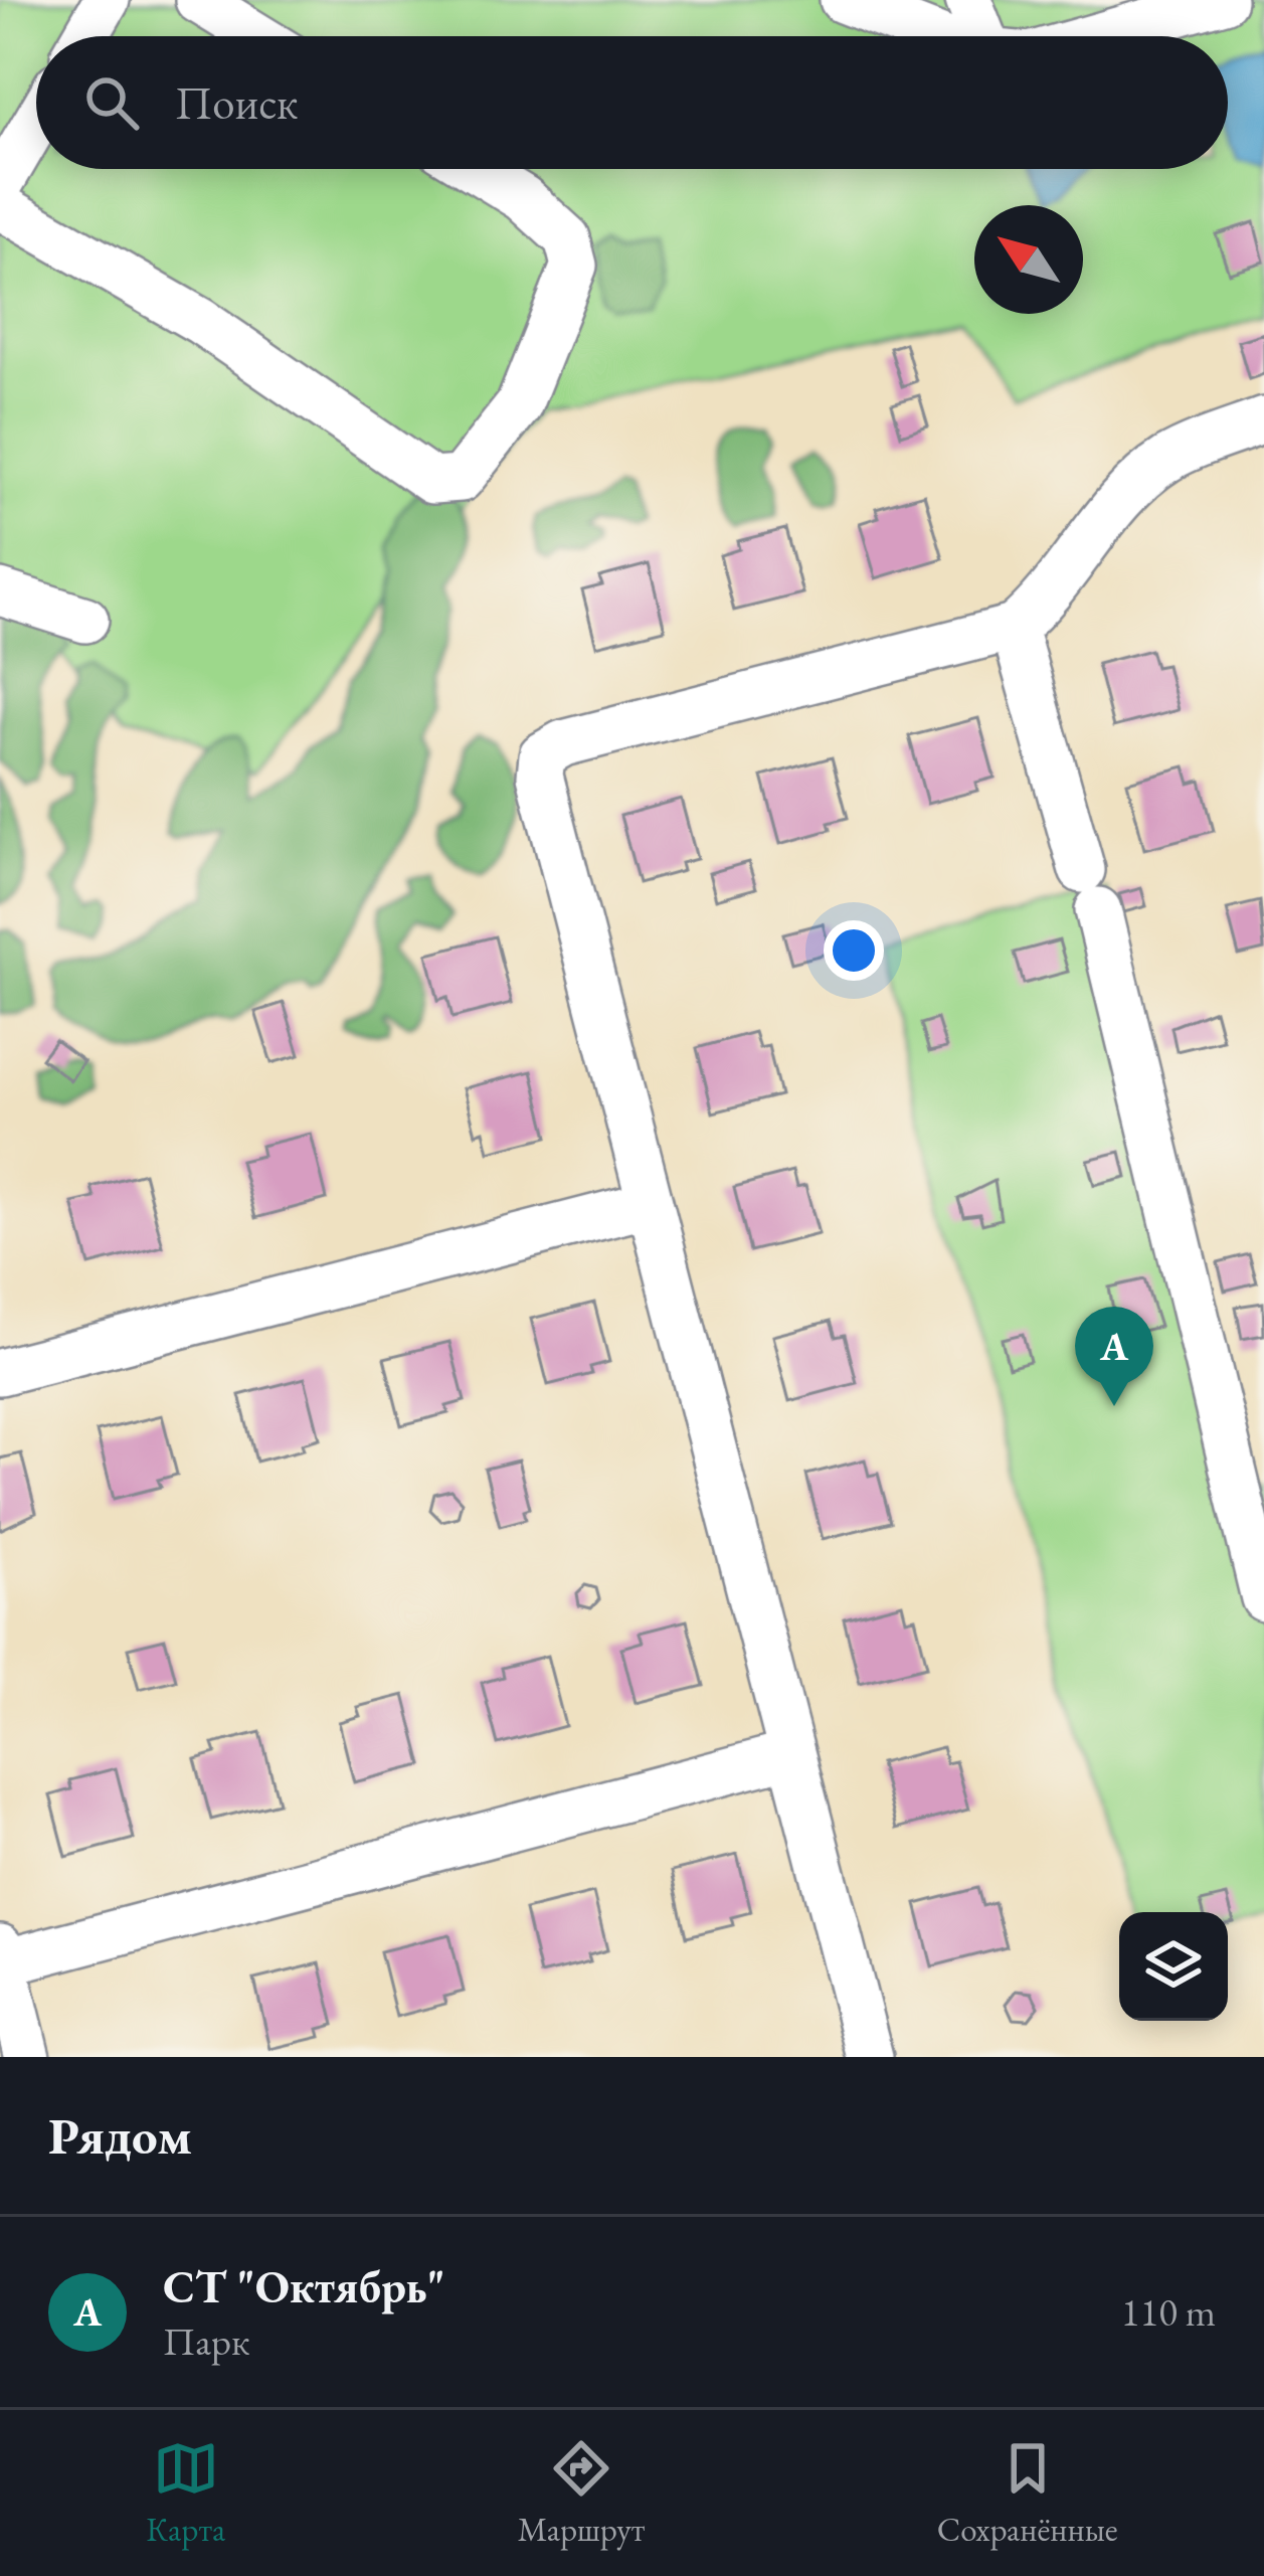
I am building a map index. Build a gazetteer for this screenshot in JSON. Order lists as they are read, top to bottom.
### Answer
{
  "north": "top left",
  "page": {
    "search": "Поиск",
    "pins": "A",
    "heading": "Рядом",
    "list": [
      {
        "mark": "A",
        "name": "СТ \"Октябрь\"",
        "note": "Парк",
        "value": "110 m"
      }
    ],
    "nav": ["Карта", "Маршрут", "Сохранённые"]
  }
}
